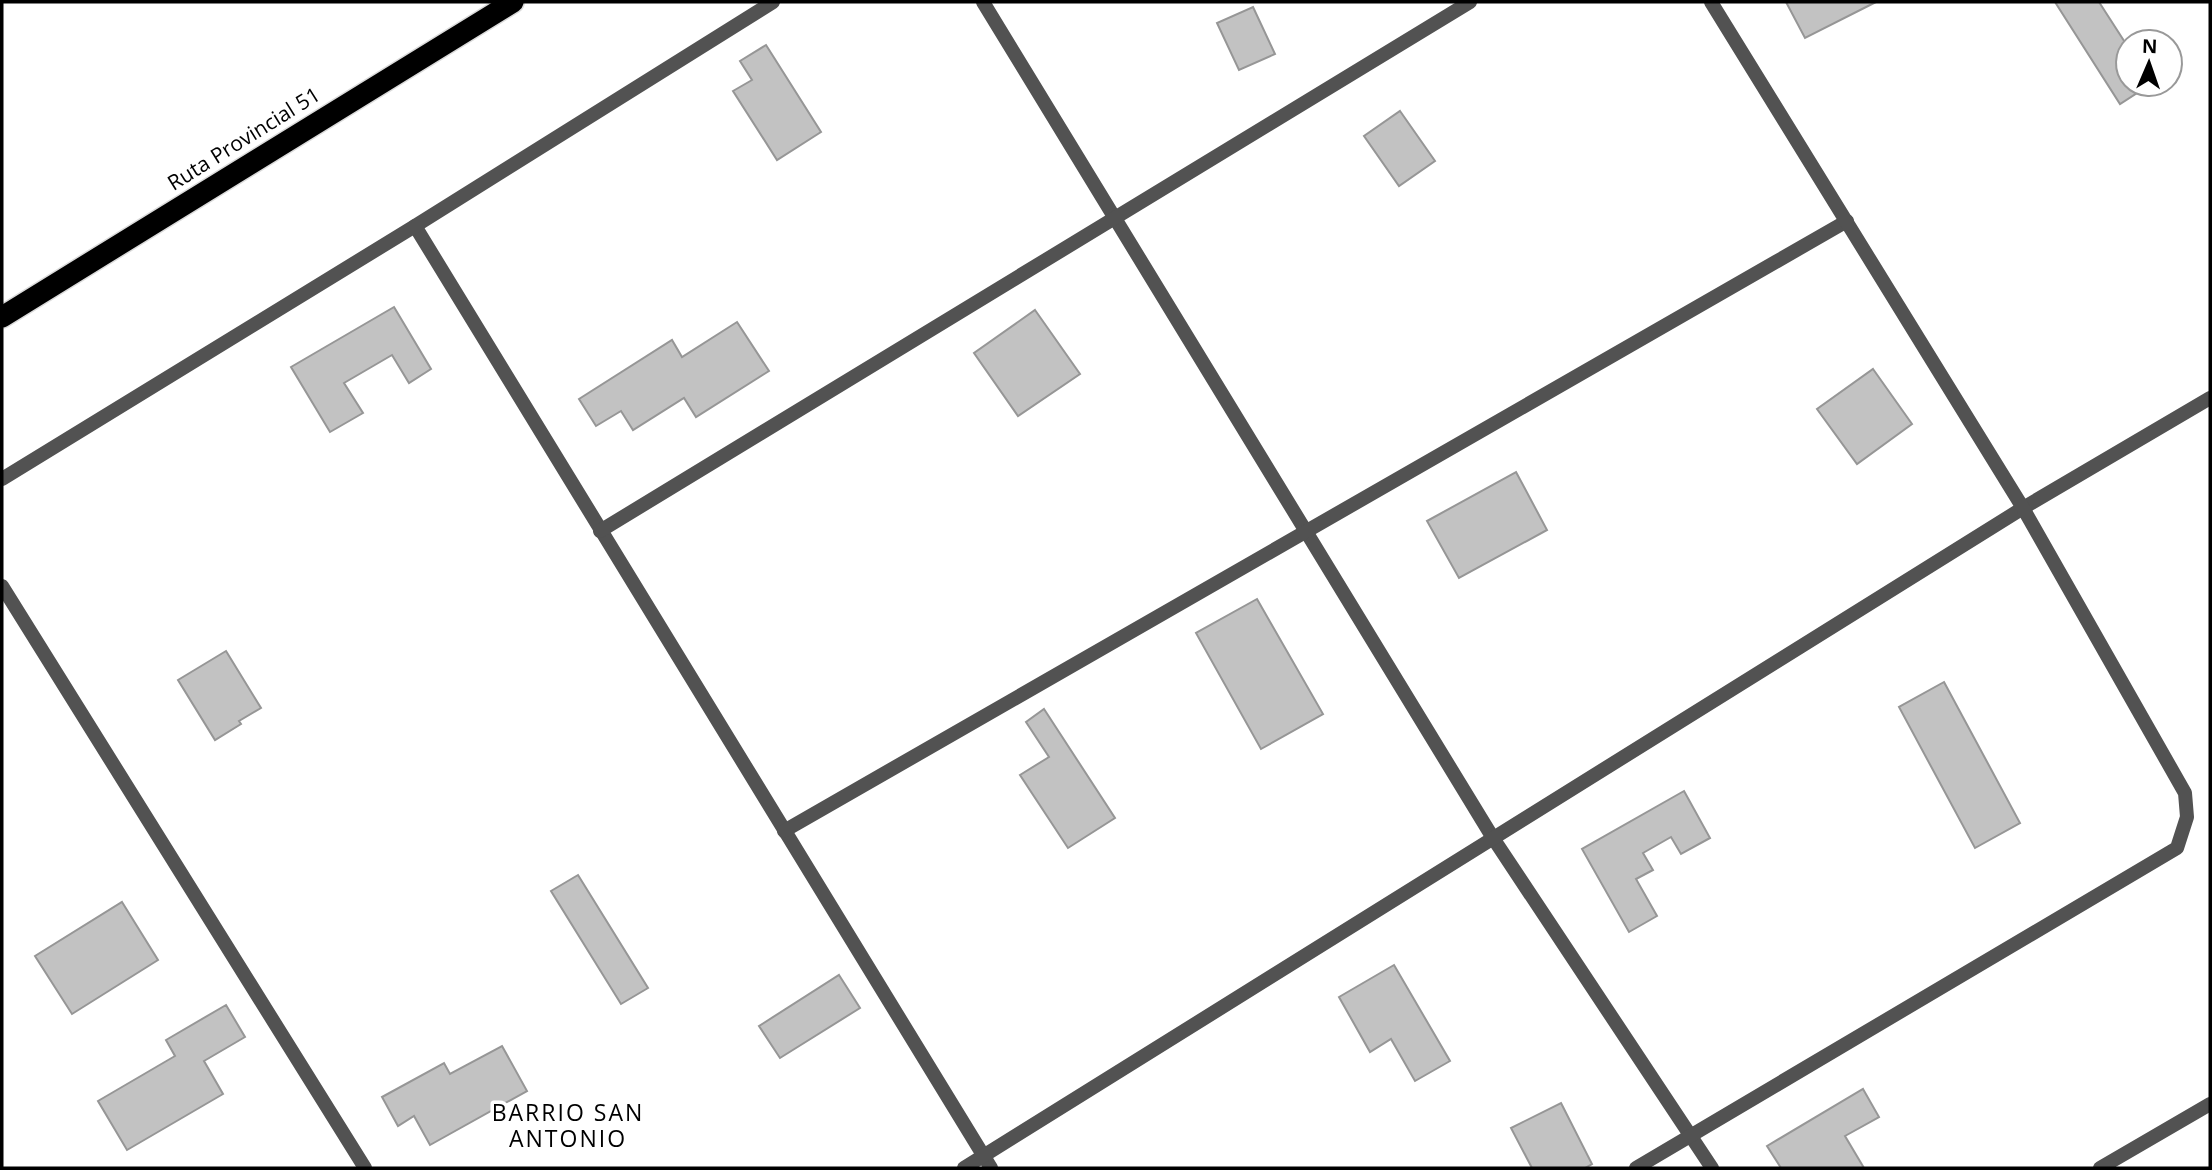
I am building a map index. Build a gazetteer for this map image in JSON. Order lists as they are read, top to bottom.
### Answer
{
  "streets": {
    "highway": ["Ruta Provincial 51"]
  },
  "districts": ["BARRIO SAN ANTONIO"],
  "north": "top"
}
